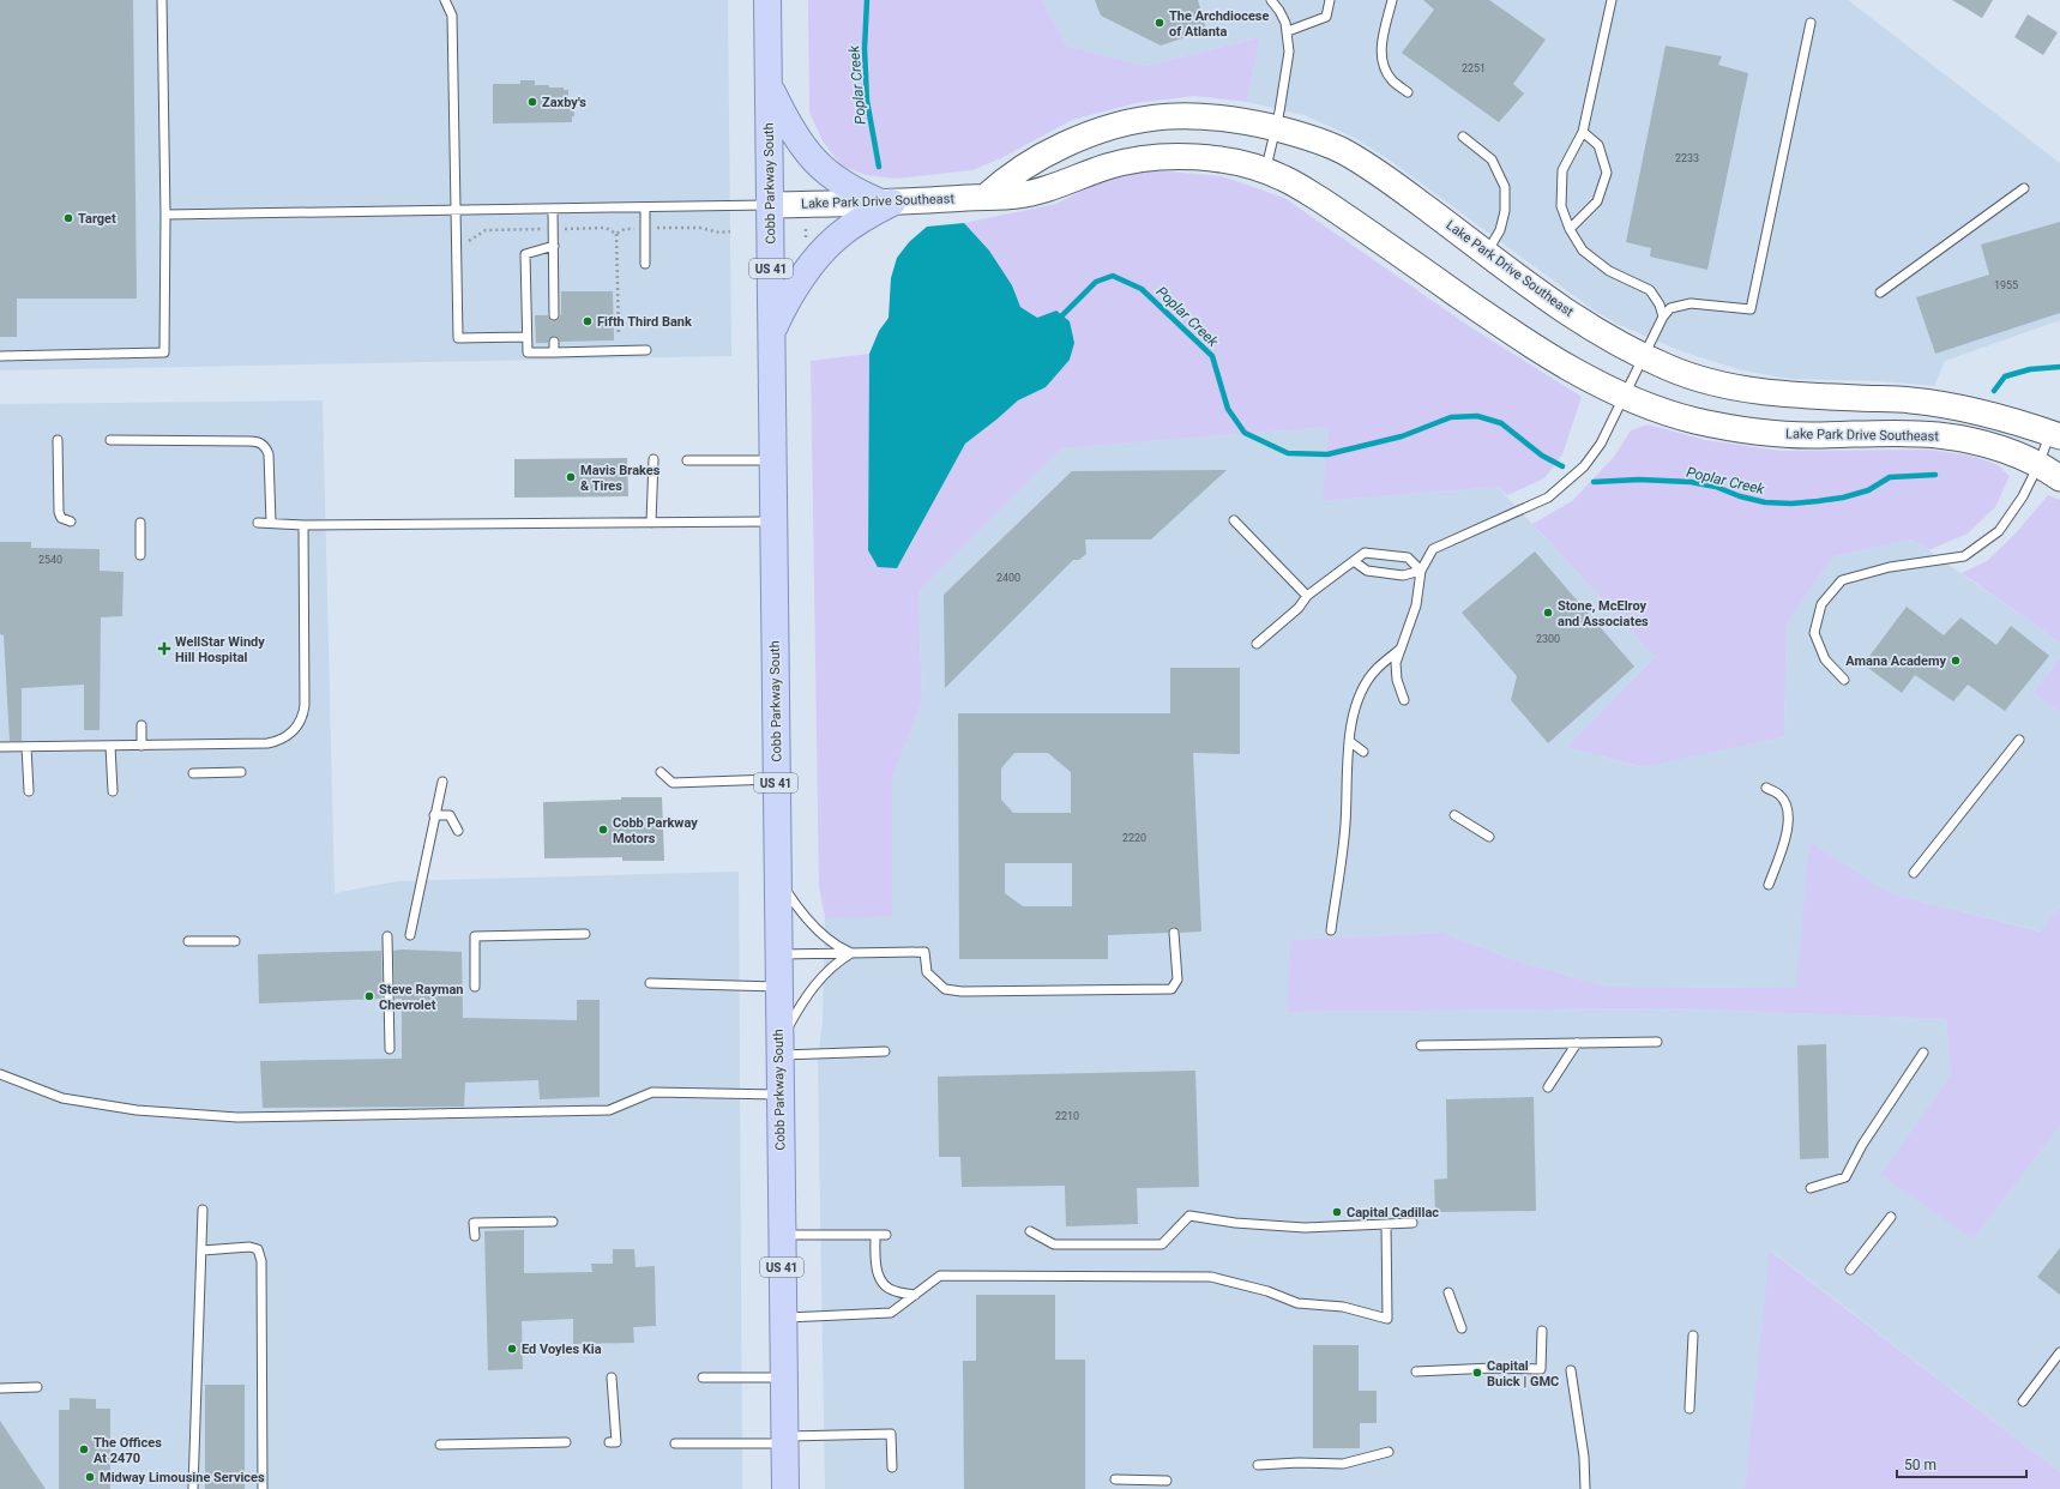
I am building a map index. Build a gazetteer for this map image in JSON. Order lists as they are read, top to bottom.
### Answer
{
  "streets": {
    "main road": ["Cobb Parkway South", "US 41"],
    "street": ["Lake Park Drive Southeast"]
  },
  "crossings": [
    ["Cobb Parkway South", "Lake Park Drive Southeast"]
  ],
  "water": ["Poplar Creek"],
  "places": {
    "other": [
      "The Archdiocese of Atlanta",
      "Zaxby's",
      "Target",
      "Fifth Third Bank",
      "Mavis Brakes & Tires",
      "Stone, McElroy and Associates",
      "Amana Academy",
      "Cobb Parkway Motors",
      "Steve Rayman Chevrolet",
      "Capital Cadillac",
      "Ed Voyles Kia",
      "Capital Buick | GMC",
      "The Offices At 2470",
      "Midway Limousine Services"
    ],
    "health": ["WellStar Windy Hill Hospital"]
  },
  "house_numbers": [
    "2251",
    "2233",
    "1955",
    "2540",
    "2400",
    "2300",
    "2220",
    "2210"
  ],
  "scale_bar": "50 m"
}
